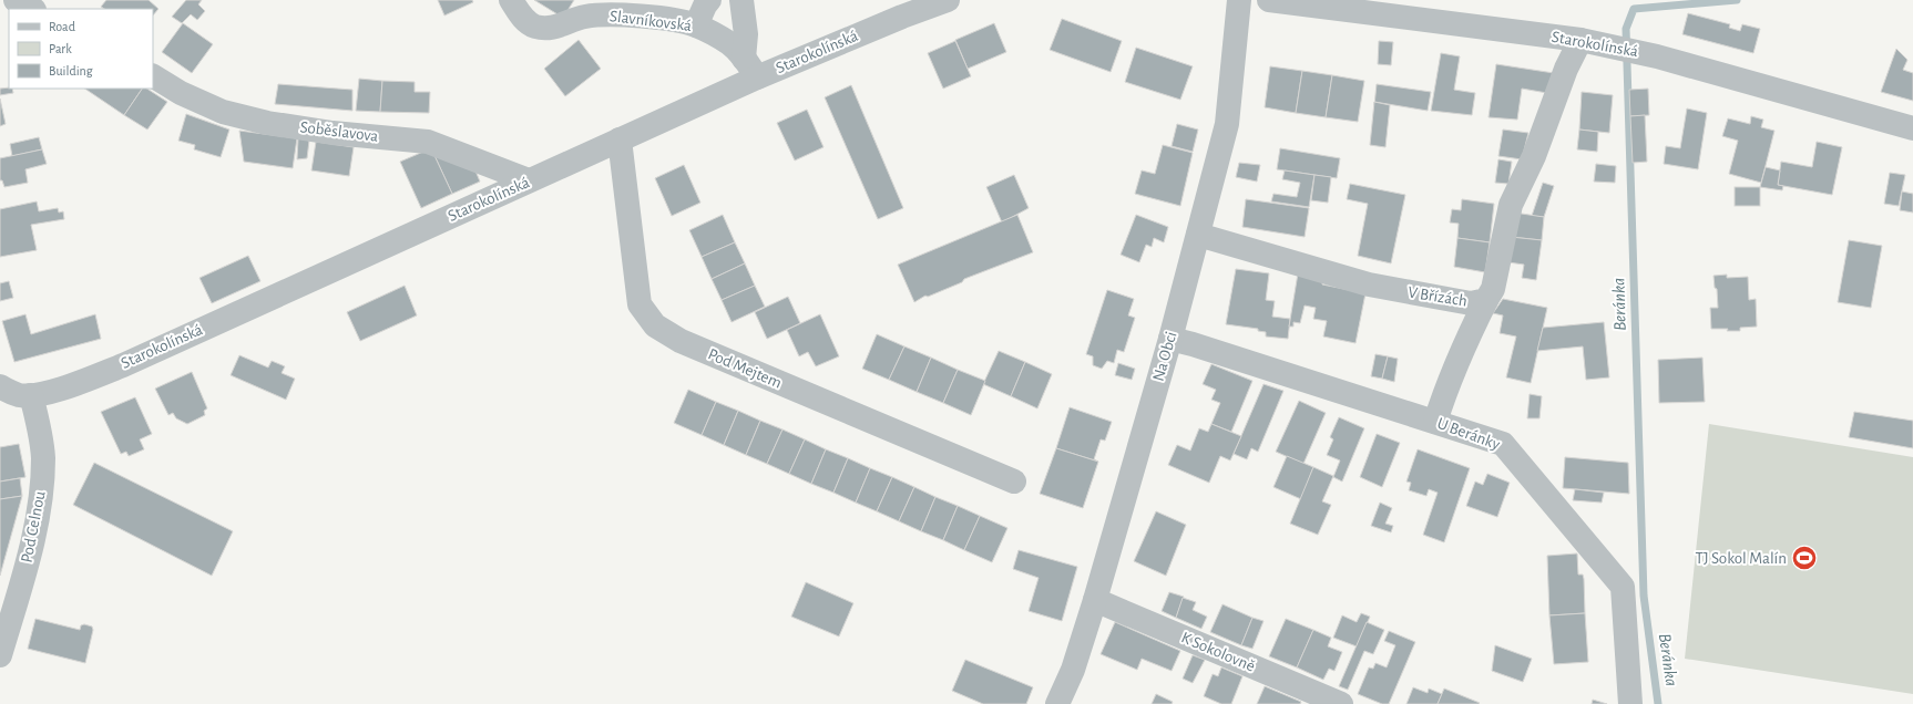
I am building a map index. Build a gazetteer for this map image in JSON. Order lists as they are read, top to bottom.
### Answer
{
  "streets": {
    "street": [
      "Slavníkovská",
      "Starokolínská",
      "Soběslavova",
      "V Břízách",
      "Na Obci",
      "Pod Mejtem",
      "U Beránky",
      "Pod Celnou",
      "K Sokolovně"
    ]
  },
  "crossings": [
    ["Slavníkovská", "Starokolínská"],
    ["Starokolínská", "Soběslavova"],
    ["Starokolínská", "V Břízách"],
    ["Starokolínská", "Pod Mejtem"],
    ["Starokolínská", "Pod Celnou"],
    ["V Břízách", "Na Obci"],
    ["Na Obci", "U Beránky"],
    ["Na Obci", "K Sokolovně"]
  ],
  "water": ["Beránka"],
  "places": {
    "sports": ["TJ Sokol Malín"]
  },
  "legend": ["Road", "Park", "Building"]
}
